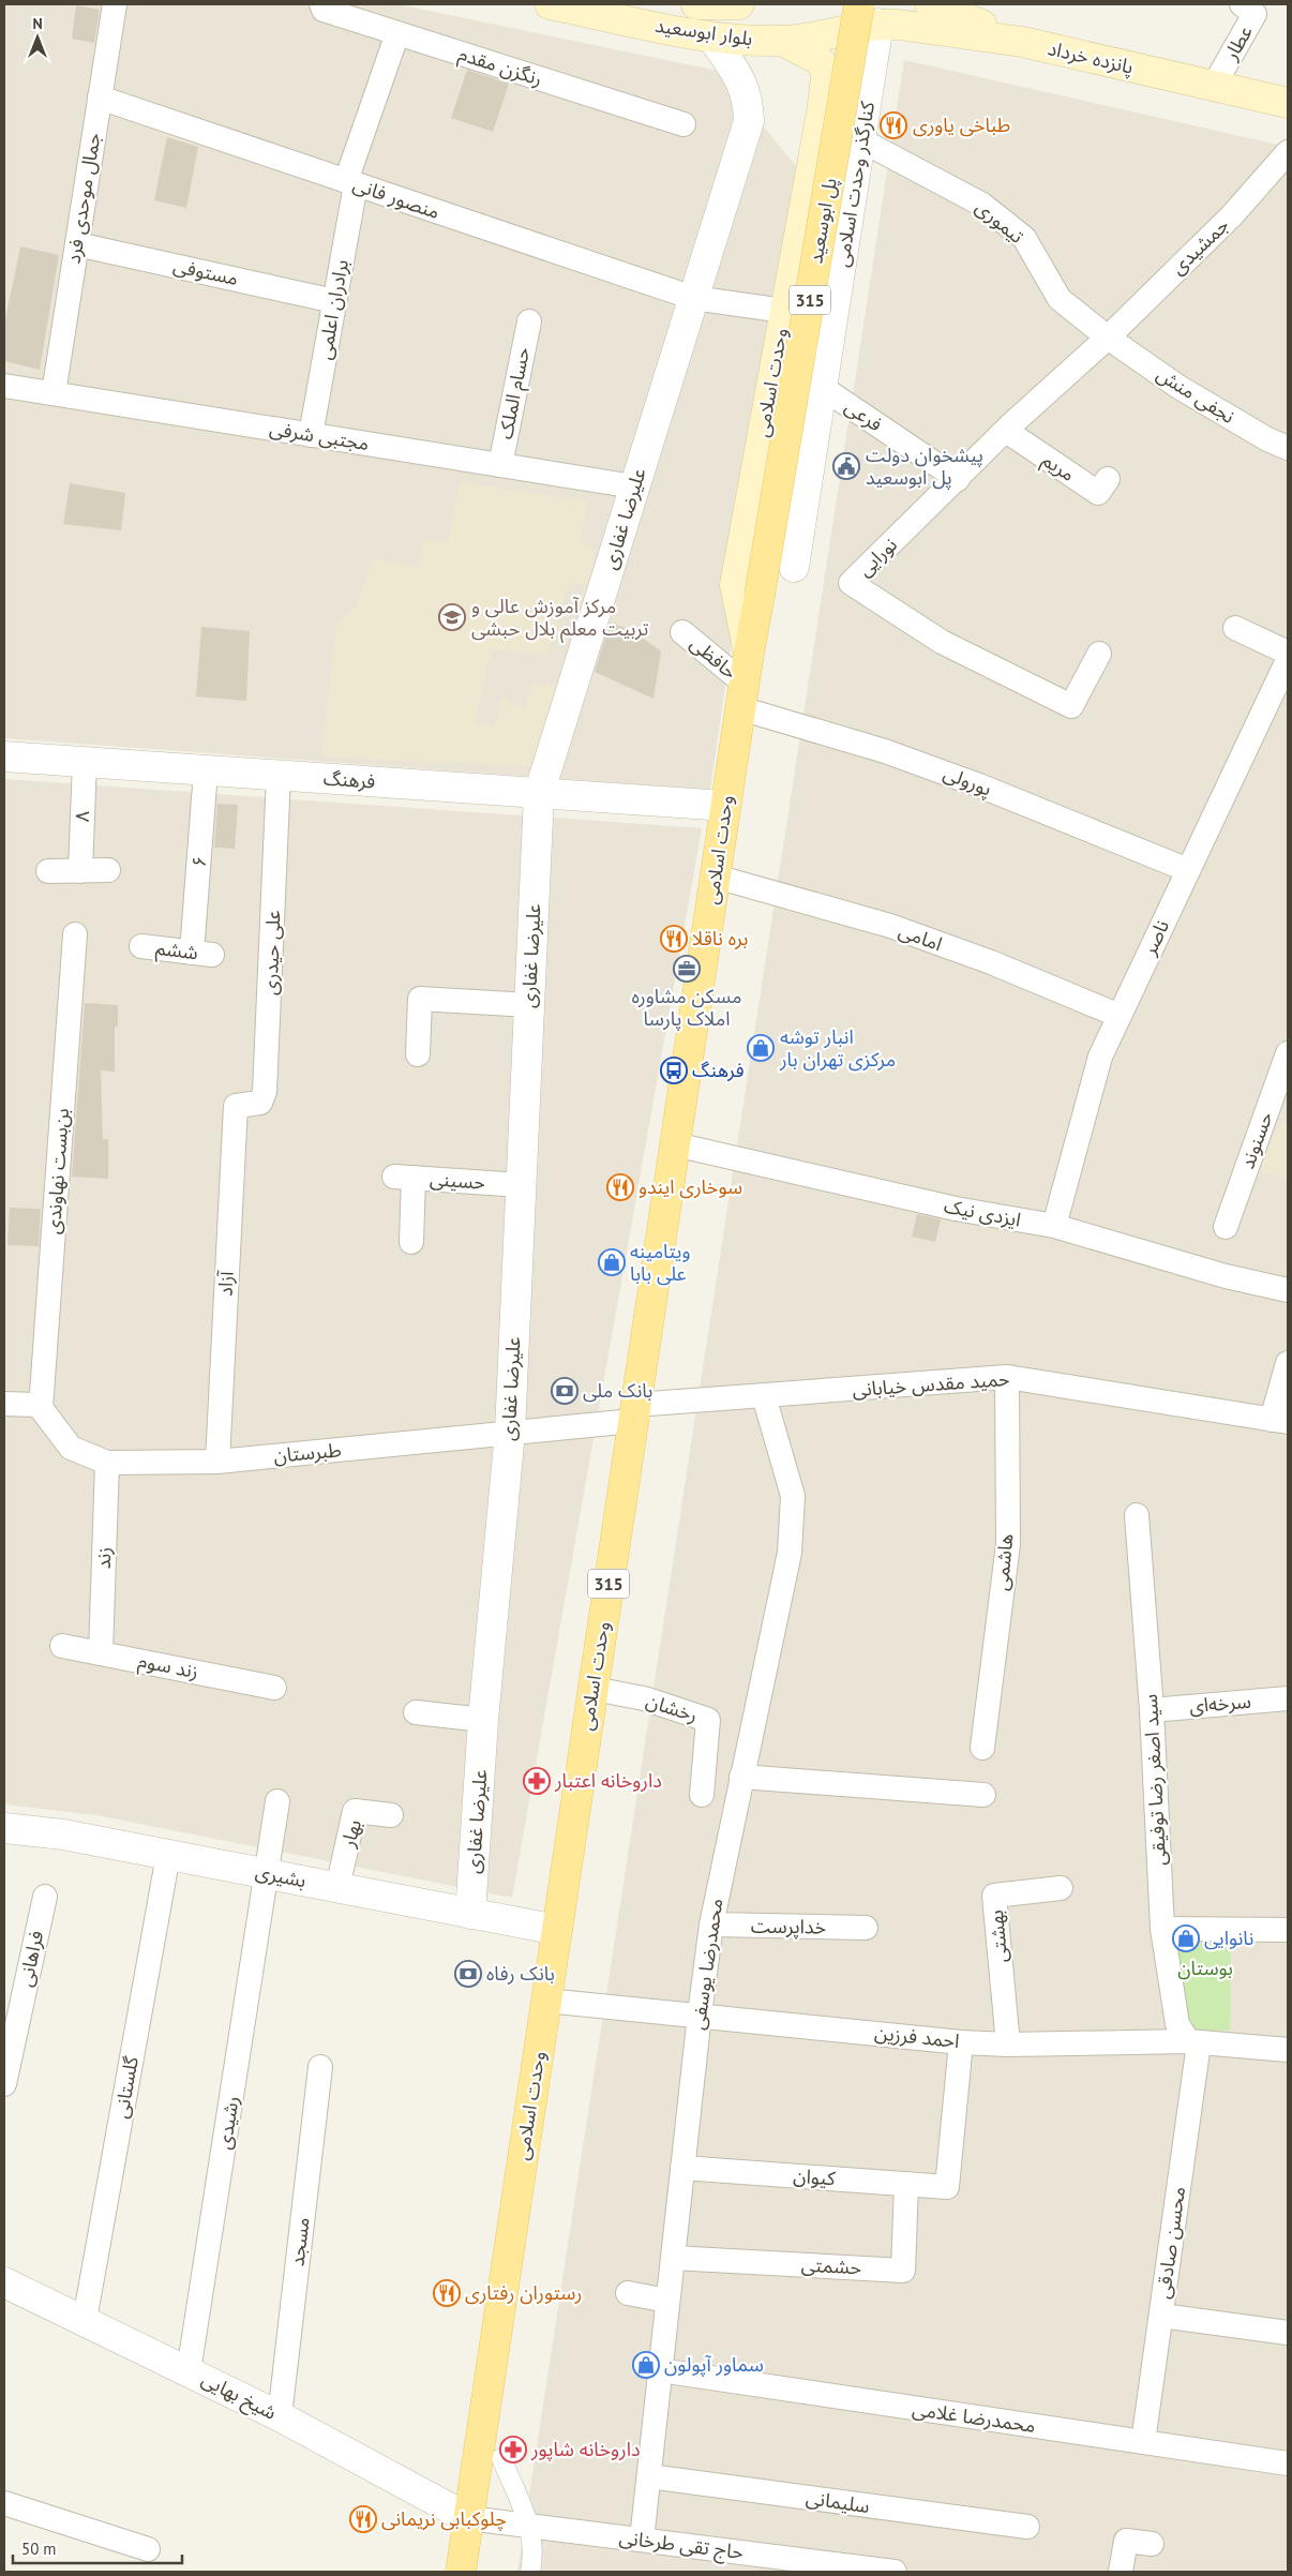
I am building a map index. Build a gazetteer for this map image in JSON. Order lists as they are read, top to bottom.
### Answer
{
  "streets": {
    "main road": [
      "بلوار ابوسعید",
      "پانزده خرداد",
      "پل ابوسعید",
      "315",
      "وحدت اسلامی"
    ],
    "street": [
      "عطار",
      "رنگزن مقدم",
      "کنارگذر وحدت اسلامی",
      "جمال موحدی فرد",
      "منصور فانی",
      "تیموری",
      "جمشیدی",
      "مستوفی",
      "برادران اعلمی",
      "حسام الملک",
      "نجفی منش",
      "فرعی",
      "مجتبی شرفی",
      "مریم",
      "علیرضا غفاری",
      "نورایی",
      "حافظی",
      "فرهنگ",
      "پورولی",
      "۸",
      "۶",
      "امامی",
      "ناصر",
      "ششم",
      "علی حیدری",
      "حسنوند",
      "بن‌بست نهاوندی",
      "حسینی",
      "ایزدی نیک",
      "آزاد",
      "حمید مقدس خیابانی",
      "طبرستان",
      "زند",
      "هاشمی",
      "زند سوم",
      "سرخه‌ای",
      "رخشان",
      "سید اصغر رضا توفیقی",
      "بهار",
      "بشیری",
      "خداپرست",
      "بهشتی",
      "فراهانی",
      "محمدرضا یوسفی",
      "احمد فرزین",
      "گلستانی",
      "رشیدی",
      "کیوان",
      "مسجد",
      "محسن صادقی",
      "حشمتی",
      "شیخ بهایی",
      "محمدرضا غلامی",
      "سلیمانی",
      "حاج تقی طرخانی"
    ]
  },
  "crossings": [
    ["بلوار ابوسعید", "پانزده خرداد"],
    ["بلوار ابوسعید", "کنارگذر وحدت اسلامی"],
    ["بلوار ابوسعید", "پل ابوسعید"],
    ["بلوار ابوسعید", "علیرضا غفاری"],
    ["عطار", "پانزده خرداد"],
    ["پانزده خرداد", "کنارگذر وحدت اسلامی"],
    ["پانزده خرداد", "پل ابوسعید"],
    ["رنگزن مقدم", "برادران اعلمی"],
    ["کنارگذر وحدت اسلامی", "پل ابوسعید"],
    ["کنارگذر وحدت اسلامی", "تیموری"],
    ["کنارگذر وحدت اسلامی", "فرعی"],
    ["جمال موحدی فرد", "منصور فانی"],
    ["جمال موحدی فرد", "مستوفی"],
    ["جمال موحدی فرد", "مجتبی شرفی"],
    ["منصور فانی", "برادران اعلمی"],
    ["منصور فانی", "وحدت اسلامی"],
    ["منصور فانی", "علیرضا غفاری"],
    ["پل ابوسعید", "وحدت اسلامی"],
    ["تیموری", "جمشیدی"],
    ["تیموری", "نجفی منش"],
    ["تیموری", "نورایی"],
    ["جمشیدی", "نجفی منش"],
    ["جمشیدی", "نورایی"],
    ["مستوفی", "برادران اعلمی"],
    ["برادران اعلمی", "مجتبی شرفی"],
    ["وحدت اسلامی", "حافظی"],
    ["وحدت اسلامی", "فرهنگ"],
    ["وحدت اسلامی", "پورولی"],
    ["وحدت اسلامی", "امامی"],
    ["وحدت اسلامی", "ایزدی نیک"],
    ["وحدت اسلامی", "حمید مقدس خیابانی"],
    ["وحدت اسلامی", "طبرستان"],
    ["وحدت اسلامی", "رخشان"],
    ["وحدت اسلامی", "بشیری"],
    ["وحدت اسلامی", "احمد فرزین"],
    ["وحدت اسلامی", "شیخ بهایی"],
    ["وحدت اسلامی", "حاج تقی طرخانی"],
    ["حسام الملک", "مجتبی شرفی"],
    ["نجفی منش", "نورایی"],
    ["فرعی", "نورایی"],
    ["مجتبی شرفی", "علیرضا غفاری"],
    ["مریم", "نورایی"],
    ["علیرضا غفاری", "فرهنگ"],
    ["علیرضا غفاری", "حسینی"],
    ["علیرضا غفاری", "طبرستان"],
    ["علیرضا غفاری", "بشیری"],
    ["حافظی", "پورولی"],
    ["فرهنگ", "۸"],
    ["فرهنگ", "۶"],
    ["فرهنگ", "علی حیدری"],
    ["پورولی", "ناصر"],
    ["۶", "ششم"],
    ["امامی", "ناصر"],
    ["ناصر", "ایزدی نیک"],
    ["علی حیدری", "آزاد"],
    ["بن‌بست نهاوندی", "طبرستان"],
    ["آزاد", "طبرستان"],
    ["حمید مقدس خیابانی", "طبرستان"],
    ["حمید مقدس خیابانی", "هاشمی"],
    ["حمید مقدس خیابانی", "محمدرضا یوسفی"],
    ["طبرستان", "زند"],
    ["زند", "زند سوم"],
    ["سرخه‌ای", "سید اصغر رضا توفیقی"],
    ["سید اصغر رضا توفیقی", "احمد فرزین"],
    ["سید اصغر رضا توفیقی", "محسن صادقی"],
    ["بهار", "بشیری"],
    ["بشیری", "گلستانی"],
    ["بشیری", "رشیدی"],
    ["خداپرست", "محمدرضا یوسفی"],
    ["بهشتی", "احمد فرزین"],
    ["محمدرضا یوسفی", "احمد فرزین"],
    ["محمدرضا یوسفی", "کیوان"],
    ["محمدرضا یوسفی", "حشمتی"],
    ["محمدرضا یوسفی", "محمدرضا غلامی"],
    ["محمدرضا یوسفی", "سلیمانی"],
    ["محمدرضا یوسفی", "حاج تقی طرخانی"],
    ["احمد فرزین", "کیوان"],
    ["احمد فرزین", "محسن صادقی"],
    ["گلستانی", "شیخ بهایی"],
    ["رشیدی", "شیخ بهایی"],
    ["کیوان", "حشمتی"],
    ["مسجد", "شیخ بهایی"],
    ["محسن صادقی", "محمدرضا غلامی"],
    ["شیخ بهایی", "حاج تقی طرخانی"]
  ],
  "parks": ["بوستان"],
  "places": {
    "restaurant": [
      "طباخی یاوری",
      "بره ناقلا",
      "سوخاری ایندو",
      "رستوران رفتاری",
      "چلوکبابی نریمانی"
    ],
    "public building": ["پیشخوان دولت پل ابوسعید"],
    "school or university": ["مرکز آموزش عالی و تربیت معلم بلال حبشی"],
    "office": ["مسکن مشاوره املاک پارسا"],
    "shop": [
      "انبار توشه مرکزی تهران بار",
      "ویتامینه علی بابا",
      "نانوایی",
      "سماور آپولون"
    ],
    "bus stop": ["فرهنگ"],
    "bank": ["بانک ملی", "بانک رفاه"],
    "pharmacy": ["داروخانه اعتبار", "داروخانه شاپور"]
  },
  "scale_bar": "50 m",
  "north": "top"
}
